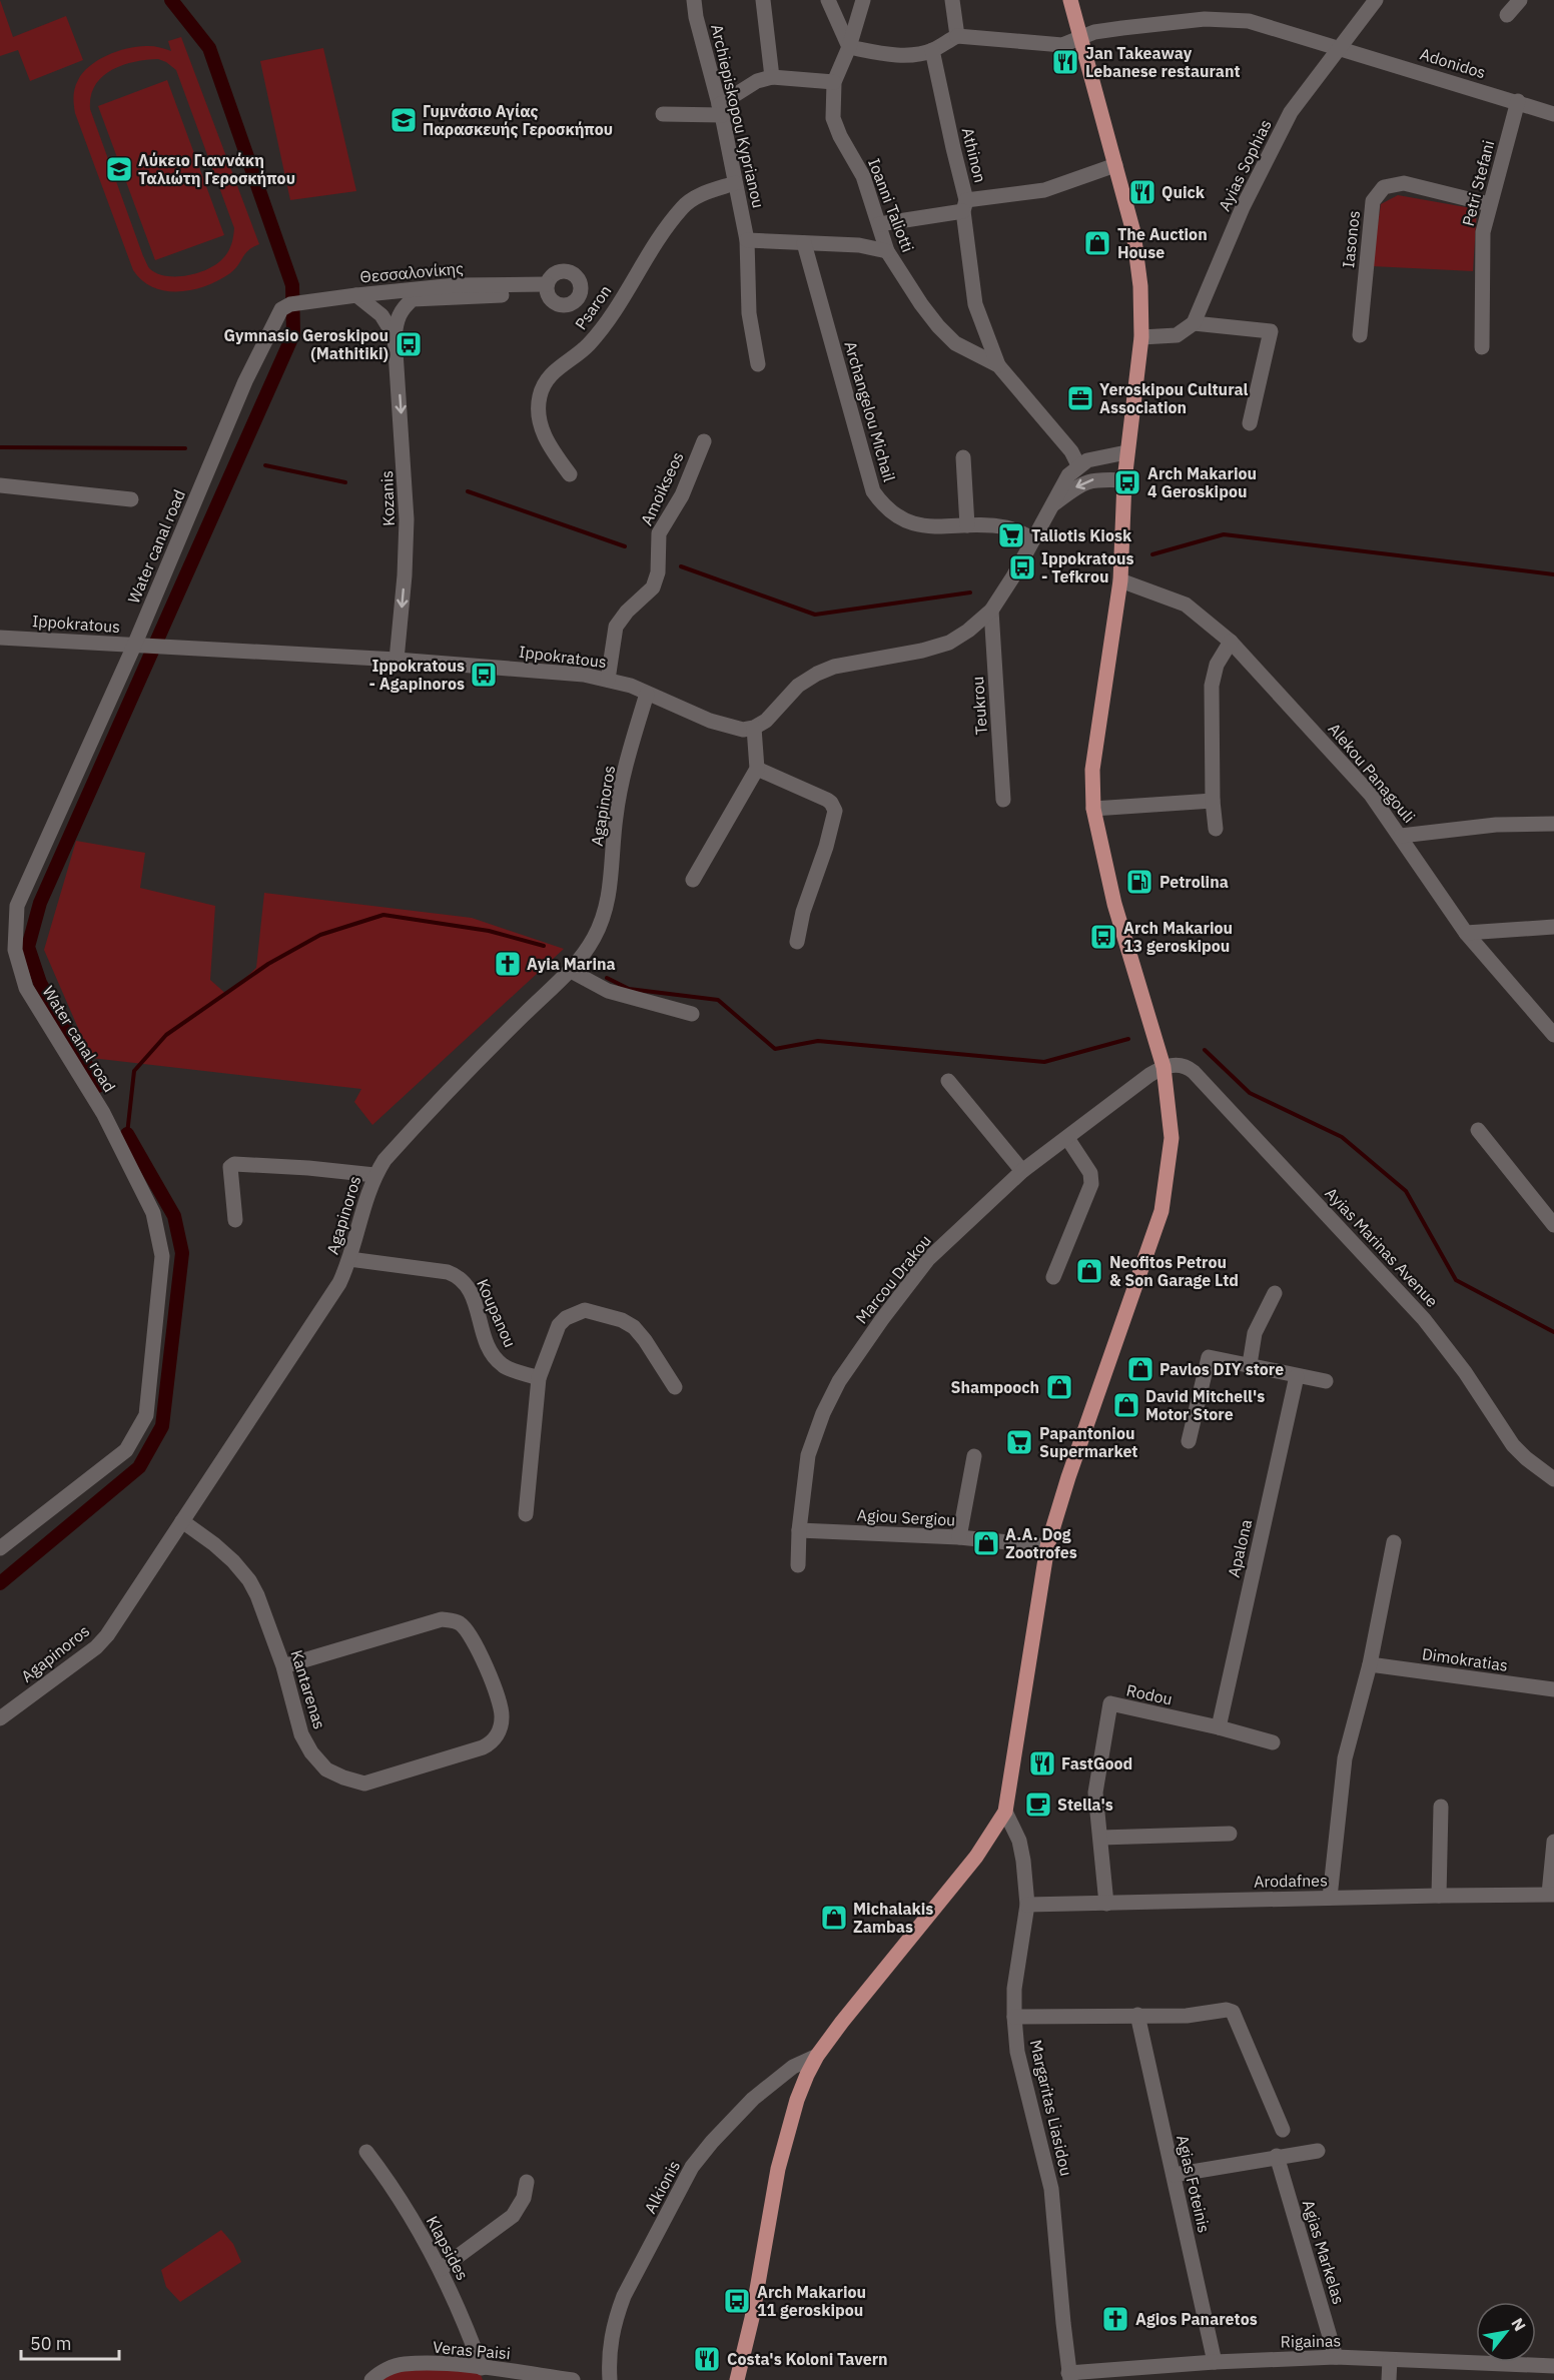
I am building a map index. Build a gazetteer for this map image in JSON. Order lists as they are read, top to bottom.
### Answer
{
  "streets": {
    "street": [
      "Adonidos",
      "Archiepiskopou Kyprianou",
      "Athinon",
      "Ayias Sophias",
      "Petri Stefani",
      "Ioanni Taliotti",
      "Iasonos",
      "Θεσσαλονίκης",
      "Psaron",
      "Archangelou Michail",
      "Amoikseos",
      "Kozanis",
      "Water canal road",
      "Ippokratous",
      "Teukrou",
      "Alekou Panagouli",
      "Agapinoros",
      "Ayias Marinas Avenue",
      "Marcou Drakou",
      "Koupanou",
      "Agiou Sergiou",
      "Apalona",
      "Dimokratias",
      "Kantarenas",
      "Rodou",
      "Arodafnes",
      "Margaritas Liasidou",
      "Agias Foteinis",
      "Alkionis",
      "Klapsides",
      "Agias Markelas",
      "Rigainas",
      "Veras Paisi"
    ]
  },
  "crossings": [
    ["Adonidos", "Ayias Sophias"],
    ["Adonidos", "Petri Stefani"],
    ["Archiepiskopou Kyprianou", "Psaron"],
    ["Athinon", "Ioanni Taliotti"],
    ["Petri Stefani", "Iasonos"],
    ["Θεσσαλονίκης", "Kozanis"],
    ["Θεσσαλονίκης", "Water canal road"],
    ["Amoikseos", "Ippokratous"],
    ["Kozanis", "Ippokratous"],
    ["Water canal road", "Ippokratous"],
    ["Ippokratous", "Agapinoros"],
    ["Agapinoros", "Koupanou"],
    ["Agapinoros", "Kantarenas"],
    ["Ayias Marinas Avenue", "Marcou Drakou"],
    ["Marcou Drakou", "Agiou Sergiou"],
    ["Apalona", "Rodou"],
    ["Rodou", "Arodafnes"],
    ["Arodafnes", "Margaritas Liasidou"],
    ["Margaritas Liasidou", "Rigainas"],
    ["Agias Foteinis", "Rigainas"],
    ["Klapsides", "Veras Paisi"],
    ["Agias Markelas", "Rigainas"]
  ],
  "one_way": ["Kozanis"],
  "places": {
    "restaurant": [
      "Jan Takeaway Lebanese restaurant",
      "Quick",
      "FastGood",
      "Costa's Koloni Tavern"
    ],
    "school or university": ["Γυμνάσιο Αγίας Παρασκευής Γεροσκήπου", "Λύκειο Γιαννάκη Ταλιώτη Γεροσκήπου"],
    "shop": [
      "The Auction House",
      "Neofitos Petrou & Son Garage Ltd",
      "Pavlos DIY store",
      "Shampooch",
      "David Mitchell's Motor Store",
      "A.A. Dog Zootrofes",
      "Michalakis Zambas"
    ],
    "bus stop": [
      "Gymnasio Geroskipou (Mathitiki)",
      "Arch Makariou 4 Geroskipou",
      "Ippokratous - Tefkrou",
      "Ippokratous - Agapinoros",
      "Arch Makariou 13 geroskipou",
      "Arch Makariou 11 geroskipou"
    ],
    "office": ["Yeroskipou Cultural Association"],
    "supermarket": ["Taliotis Kiosk", "Papantoniou Supermarket"],
    "fuel station": ["Petrolina"],
    "church": ["Ayia Marina", "Agios Panaretos"],
    "cafe": ["Stella's"]
  },
  "scale_bar": "50 m",
  "north": "top right"
}
